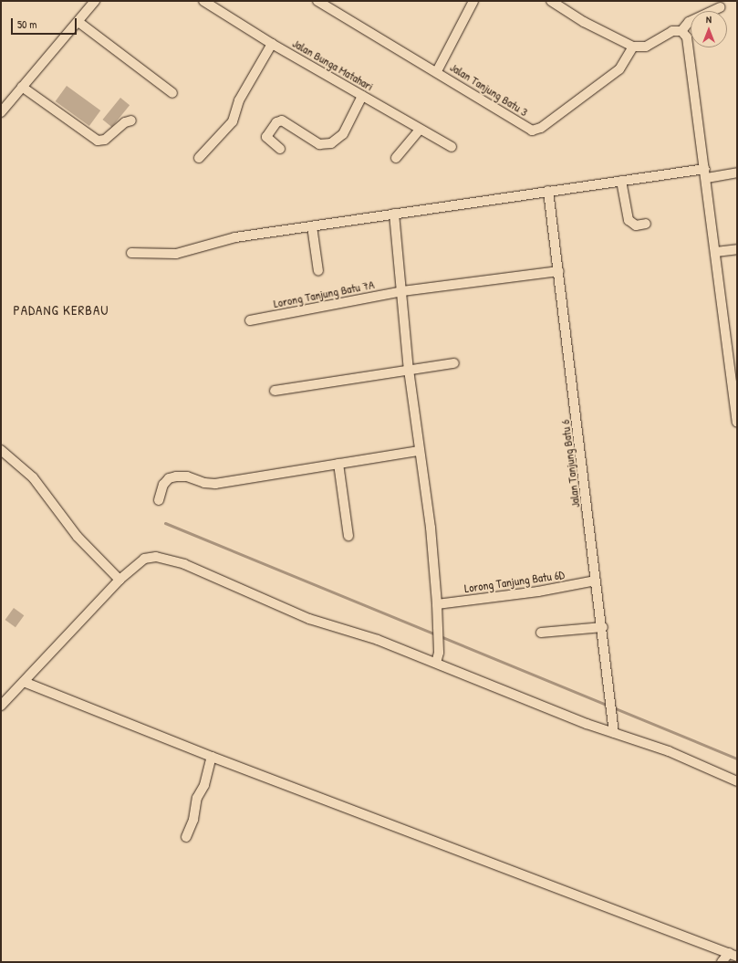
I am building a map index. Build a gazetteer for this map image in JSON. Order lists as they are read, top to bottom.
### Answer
{
  "streets": {
    "street": [
      "Jalan Bunga Matahari",
      "Jalan Tanjung Batu 3",
      "Lorong Tanjung Batu 7A",
      "Jalan Tanjung Batu 6",
      "Lorong Tanjung Batu 6D"
    ]
  },
  "crossings": [
    ["Lorong Tanjung Batu 7A", "Jalan Tanjung Batu 6"],
    ["Jalan Tanjung Batu 6", "Lorong Tanjung Batu 6D"]
  ],
  "districts": ["PADANG KERBAU"],
  "scale_bar": "50 m",
  "north": "top"
}
